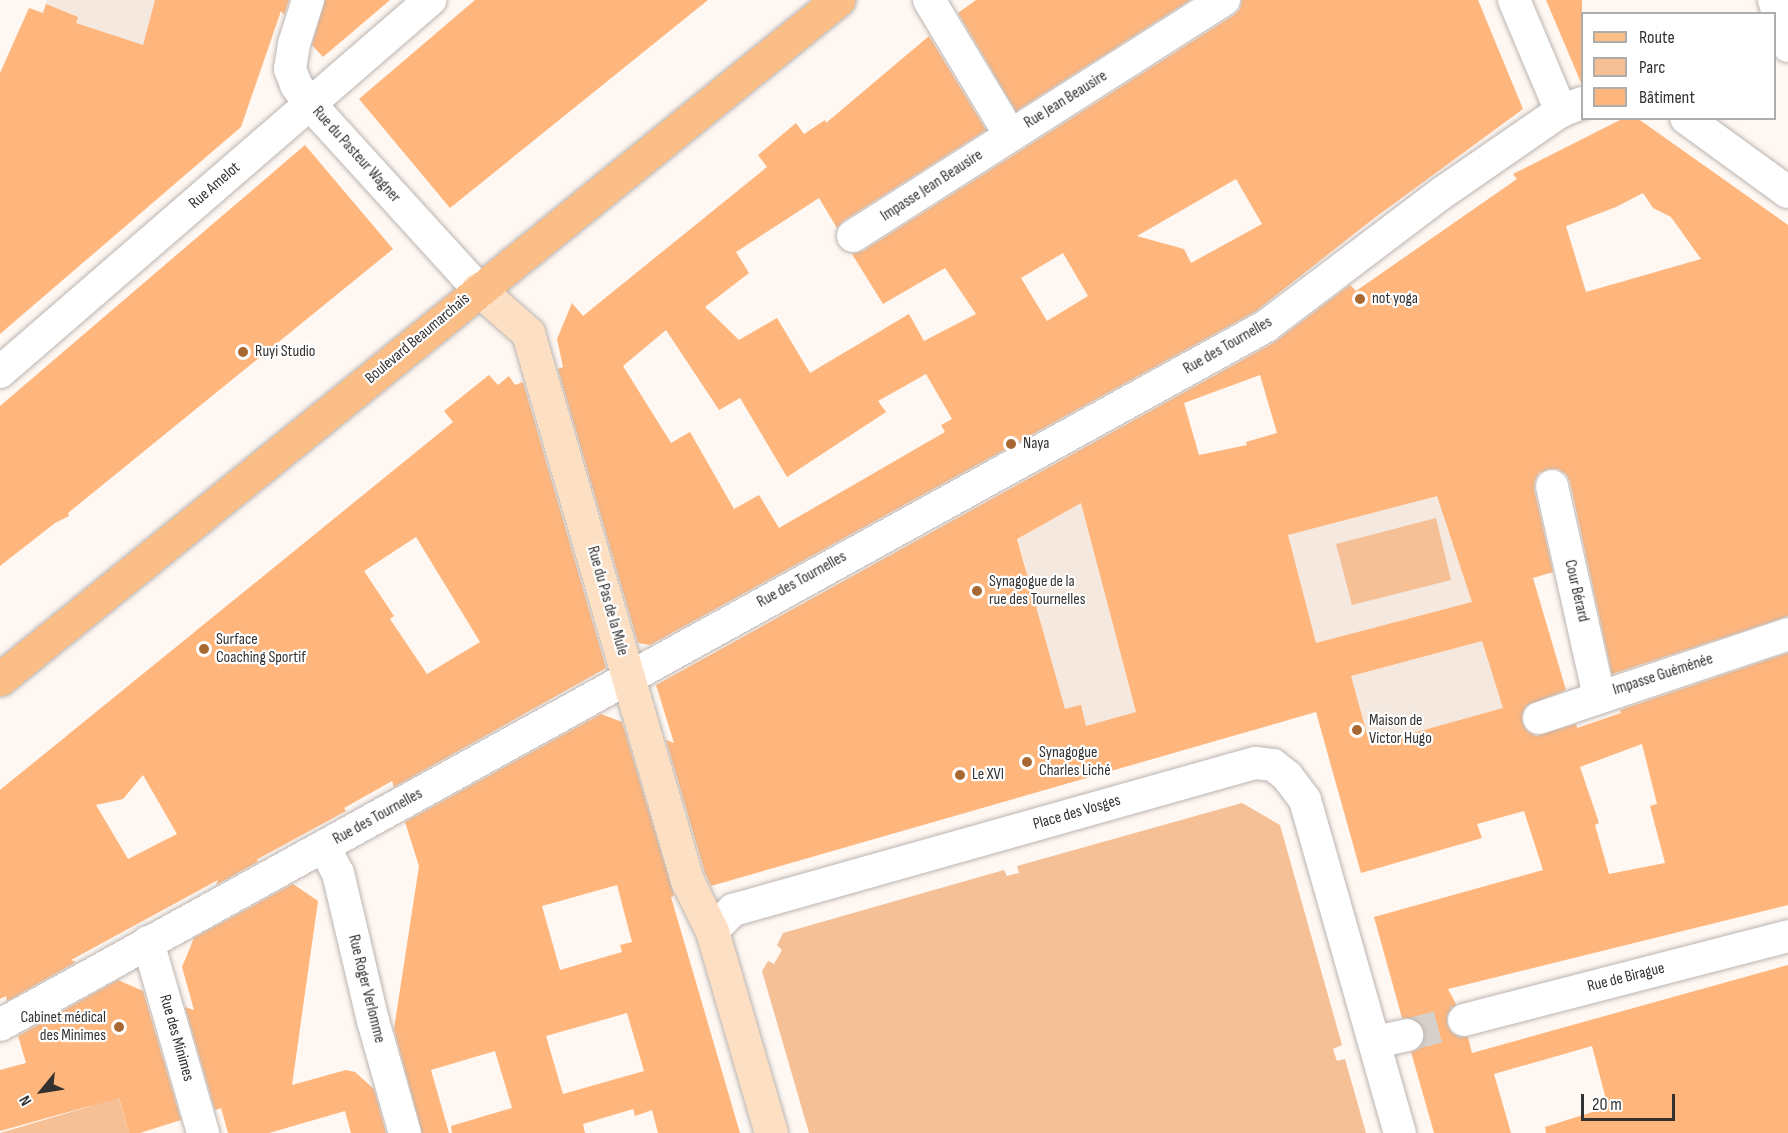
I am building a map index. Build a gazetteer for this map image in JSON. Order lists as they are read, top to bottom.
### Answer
{
  "streets": {
    "main road": ["Boulevard Beaumarchais"],
    "street": [
      "Rue Jean Beausire",
      "Rue du Pasteur Wagner",
      "Rue Amelot",
      "Impasse Jean Beausire",
      "Rue des Tournelles",
      "Cour Bérard",
      "Rue du Pas de la Mule",
      "Impasse Guéménée",
      "Place des Vosges",
      "Rue de Birague",
      "Rue Roger Verlomme",
      "Rue des Minimes"
    ]
  },
  "crossings": [
    ["Rue Jean Beausire", "Impasse Jean Beausire"],
    ["Rue du Pasteur Wagner", "Rue Amelot"],
    ["Rue du Pasteur Wagner", "Boulevard Beaumarchais"],
    ["Rue du Pasteur Wagner", "Rue du Pas de la Mule"],
    ["Boulevard Beaumarchais", "Rue du Pas de la Mule"],
    ["Rue des Tournelles", "Rue du Pas de la Mule"],
    ["Rue des Tournelles", "Rue Roger Verlomme"],
    ["Rue des Tournelles", "Rue des Minimes"],
    ["Cour Bérard", "Impasse Guéménée"],
    ["Rue du Pas de la Mule", "Place des Vosges"]
  ],
  "places": [
    "not yoga",
    "Ruyi Studio",
    "Naya",
    "Synagogue de la rue des Tournelles",
    "Surface Coaching Sportif",
    "Maison de Victor Hugo",
    "Synagogue Charles Liché",
    "Le XVI",
    "Cabinet médical des Minimes"
  ],
  "legend": ["Route", "Parc", "Bâtiment"],
  "scale_bar": "20 m",
  "north": "bottom left"
}
